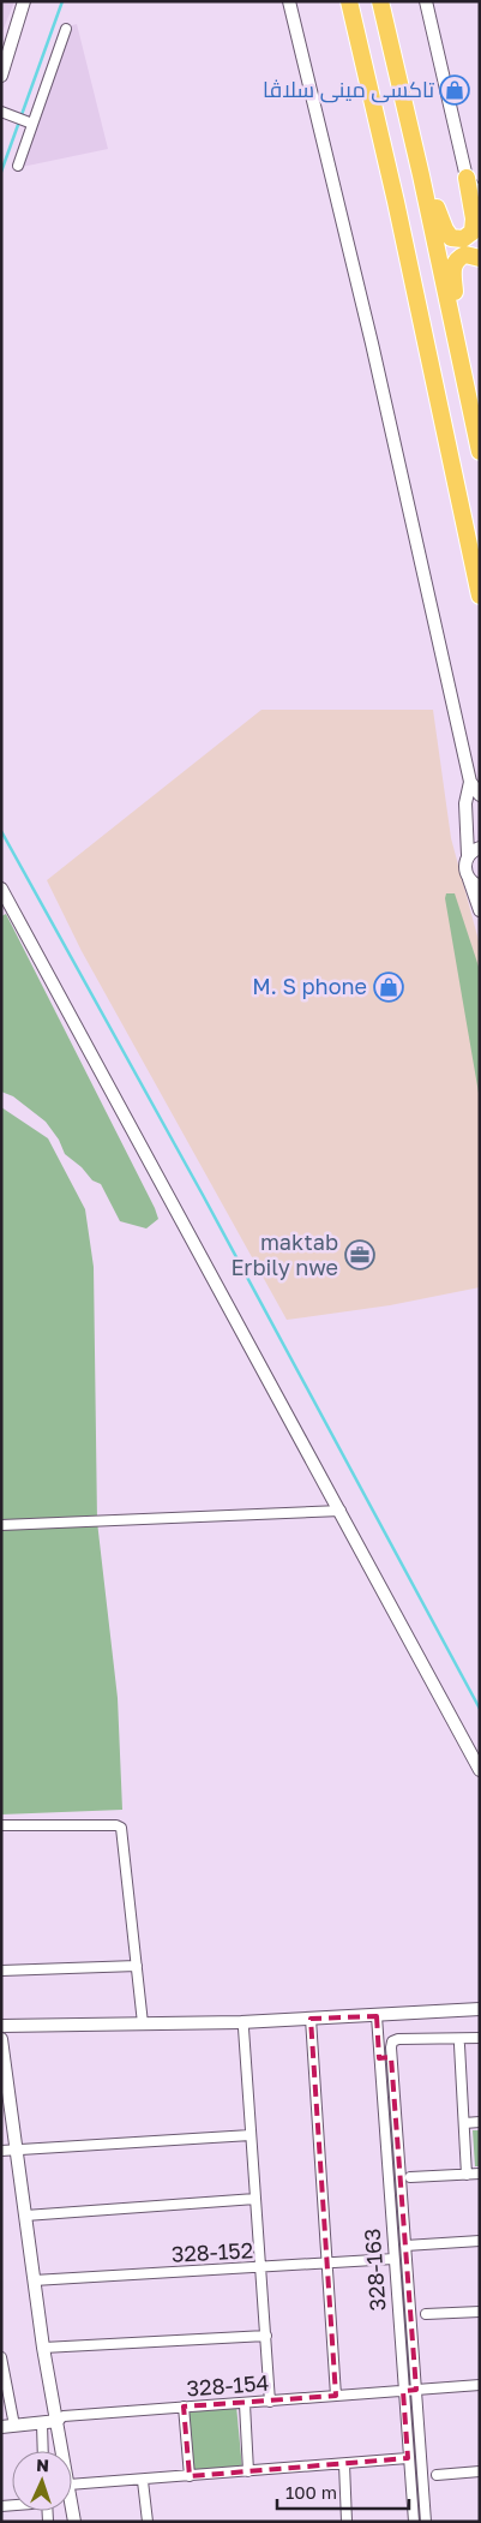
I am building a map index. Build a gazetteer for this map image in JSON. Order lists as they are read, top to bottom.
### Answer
{
  "streets": {
    "street": ["328-152", "328-163", "328-154"]
  },
  "crossings": [
    ["328-152", "328-163"],
    ["328-163", "328-154"]
  ],
  "places": {
    "shop": ["تاکسی مینی سلاڤا", "M. S phone"],
    "office": ["maktab Erbily nwe"]
  },
  "scale_bar": "100 m",
  "north": "top"
}
